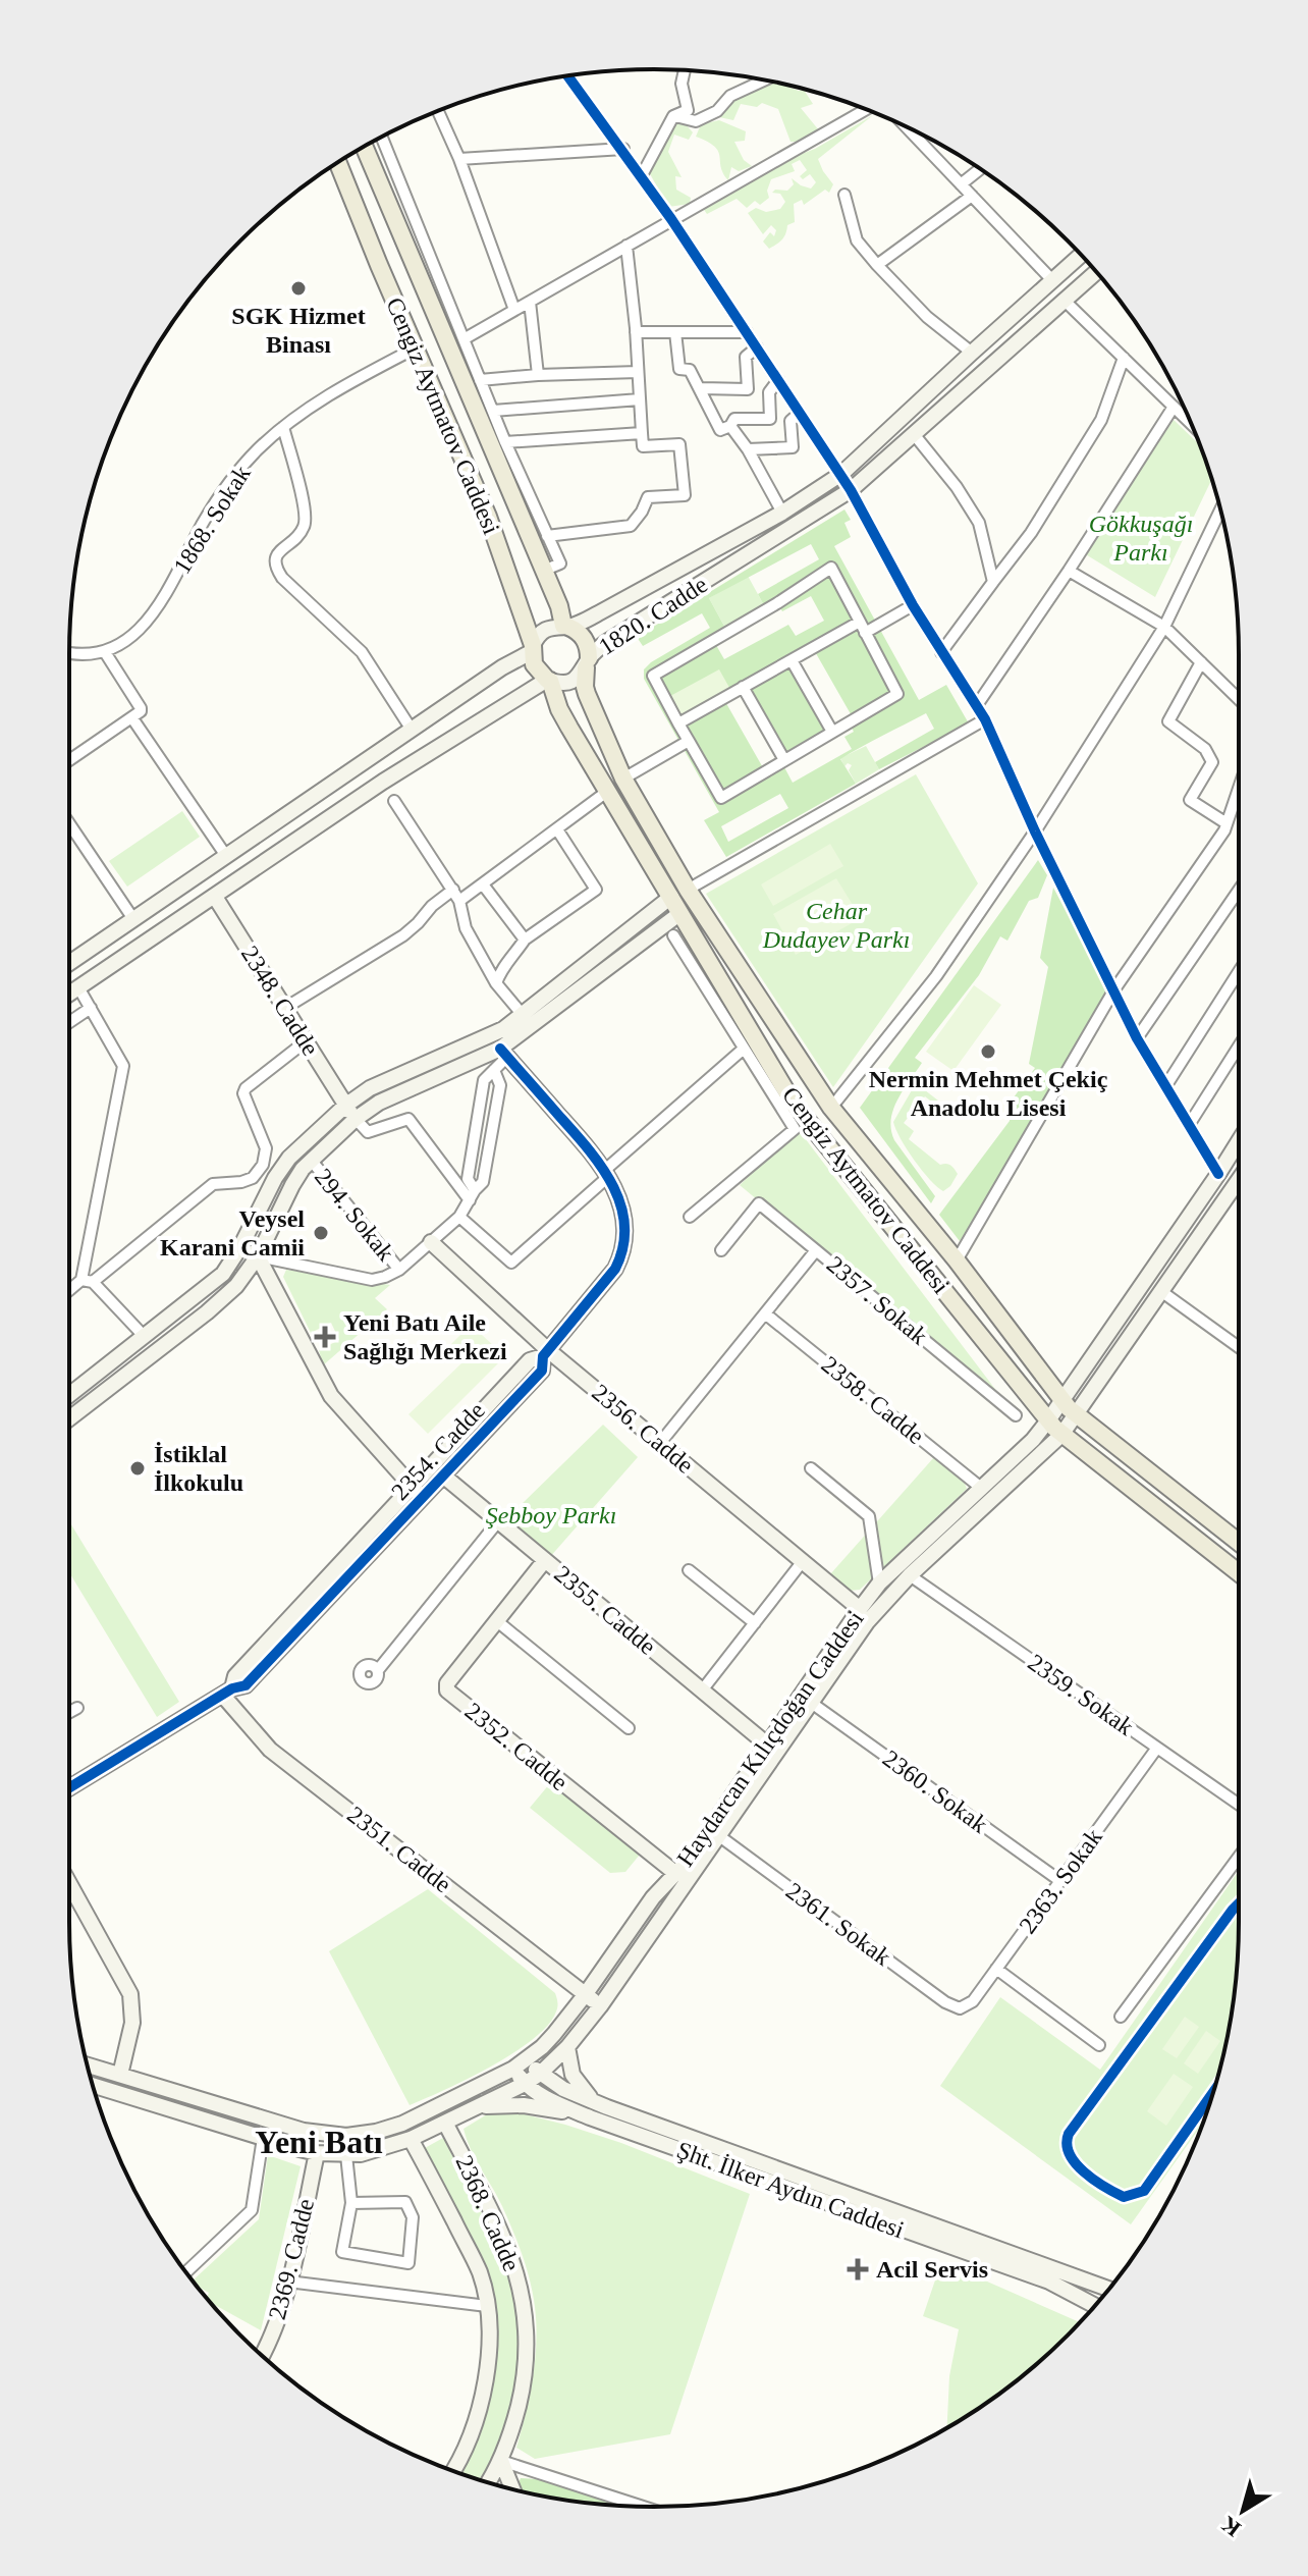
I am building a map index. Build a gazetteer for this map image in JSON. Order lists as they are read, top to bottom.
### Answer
{
  "streets": {
    "main road": [
      "Cengiz Aytmatov Caddesi",
      "1820. Cadde",
      "2348. Cadde",
      "2356. Cadde",
      "2354. Cadde",
      "2355. Cadde",
      "Haydarcan Kılıçdoğan Caddesi",
      "2352. Cadde",
      "2351. Cadde",
      "Şht. İlker Aydın Caddesi",
      "2368. Cadde",
      "2369. Cadde"
    ],
    "street": [
      "1868. Sokak",
      "294. Sokak",
      "2357. Sokak",
      "2358. Cadde",
      "2359. Sokak",
      "2360. Sokak",
      "2363. Sokak",
      "2361. Sokak"
    ]
  },
  "crossings": [
    ["Cengiz Aytmatov Caddesi", "1868. Sokak"],
    ["Cengiz Aytmatov Caddesi", "1820. Cadde"],
    ["Cengiz Aytmatov Caddesi", "Haydarcan Kılıçdoğan Caddesi"],
    ["1820. Cadde", "2348. Cadde"],
    ["294. Sokak", "2356. Cadde"],
    ["2357. Sokak", "2358. Cadde"],
    ["2357. Sokak", "2356. Cadde"],
    ["2358. Cadde", "Haydarcan Kılıçdoğan Caddesi"],
    ["2356. Cadde", "2354. Cadde"],
    ["2356. Cadde", "Haydarcan Kılıçdoğan Caddesi"],
    ["2354. Cadde", "2355. Cadde"],
    ["2354. Cadde", "2351. Cadde"],
    ["2355. Cadde", "Haydarcan Kılıçdoğan Caddesi"],
    ["2355. Cadde", "2352. Cadde"],
    ["2359. Sokak", "Haydarcan Kılıçdoğan Caddesi"],
    ["2359. Sokak", "2363. Sokak"],
    ["Haydarcan Kılıçdoğan Caddesi", "2352. Cadde"],
    ["Haydarcan Kılıçdoğan Caddesi", "2360. Sokak"],
    ["Haydarcan Kılıçdoğan Caddesi", "2351. Cadde"],
    ["Haydarcan Kılıçdoğan Caddesi", "2361. Sokak"],
    ["Haydarcan Kılıçdoğan Caddesi", "Şht. İlker Aydın Caddesi"],
    ["Haydarcan Kılıçdoğan Caddesi", "2368. Cadde"],
    ["Haydarcan Kılıçdoğan Caddesi", "2369. Cadde"],
    ["2360. Sokak", "2363. Sokak"],
    ["2363. Sokak", "2361. Sokak"]
  ],
  "districts": ["Yeni Batı"],
  "parks": ["Gökkuşağı Parkı", "Cehar Dudayev Parkı", "Şebboy Parkı"],
  "places": {
    "other": [
      "SGK Hizmet Binası",
      "Nermin Mehmet Çekiç Anadolu Lisesi",
      "Veysel Karani Camii",
      "İstiklal İlkokulu"
    ],
    "health": ["Yeni Batı Aile Sağlığı Merkezi", "Acil Servis"]
  },
  "north": "bottom left"
}
